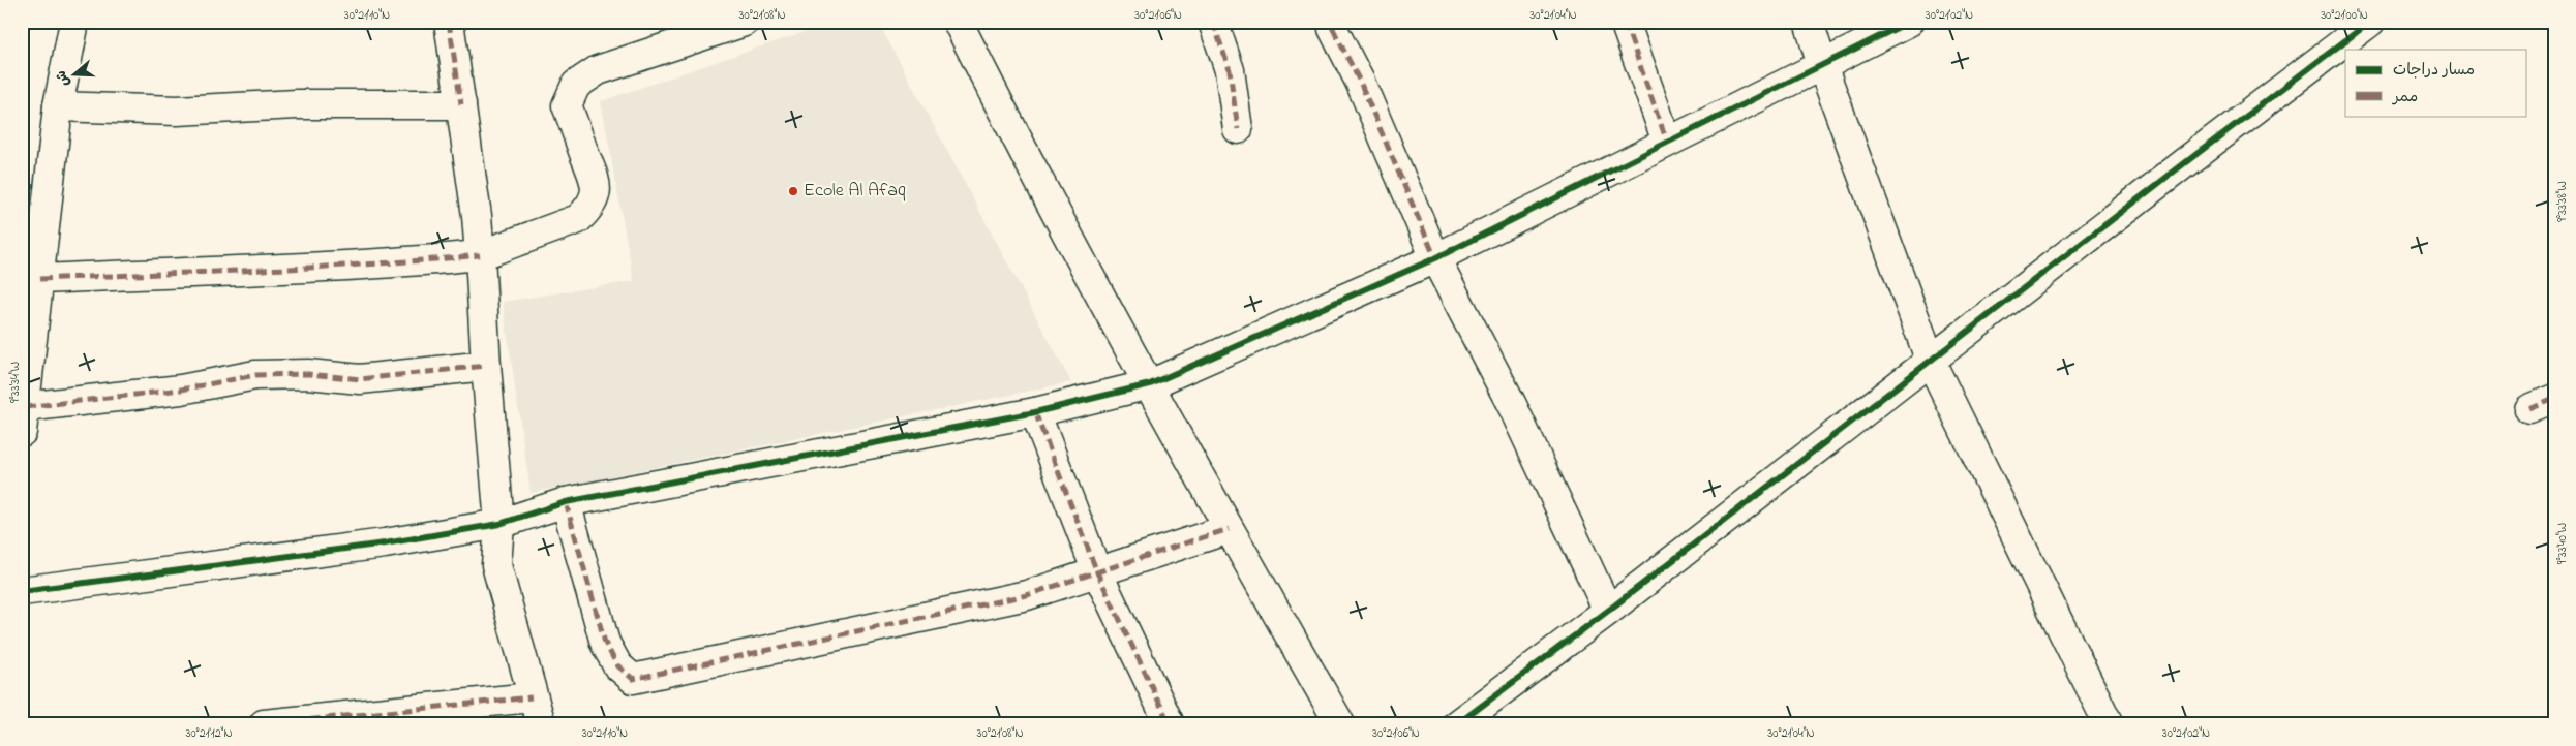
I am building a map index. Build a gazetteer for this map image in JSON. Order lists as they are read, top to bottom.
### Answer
{
  "places": ["Ecole Al Afaq"],
  "legend": ["مسار دراجات", "ممر"],
  "north": "left",
  "coordinates": [
    "30°21'10\"N",
    "30°21'08\"N",
    "30°21'06\"N",
    "30°21'04\"N",
    "30°21'02\"N",
    "30°21'00\"N",
    "9°33'38\"W",
    "9°33'34\"W",
    "9°33'40\"W",
    "30°21'12\"N"
  ]
}
